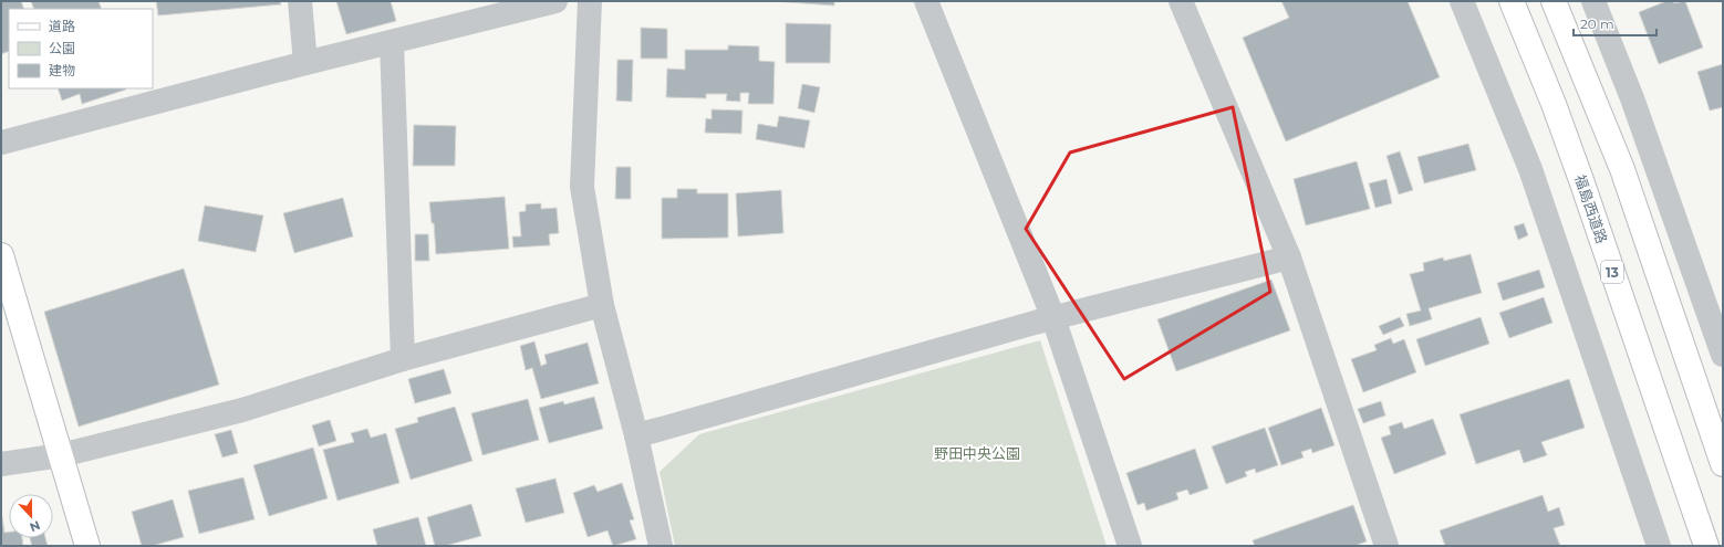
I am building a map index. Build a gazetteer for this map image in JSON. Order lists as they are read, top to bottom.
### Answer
{
  "streets": {
    "main road": ["福島西道路", "13"]
  },
  "parks": ["野田中央公園"],
  "legend": ["道路", "公園", "建物"],
  "scale_bar": "20 m",
  "north": "bottom"
}
